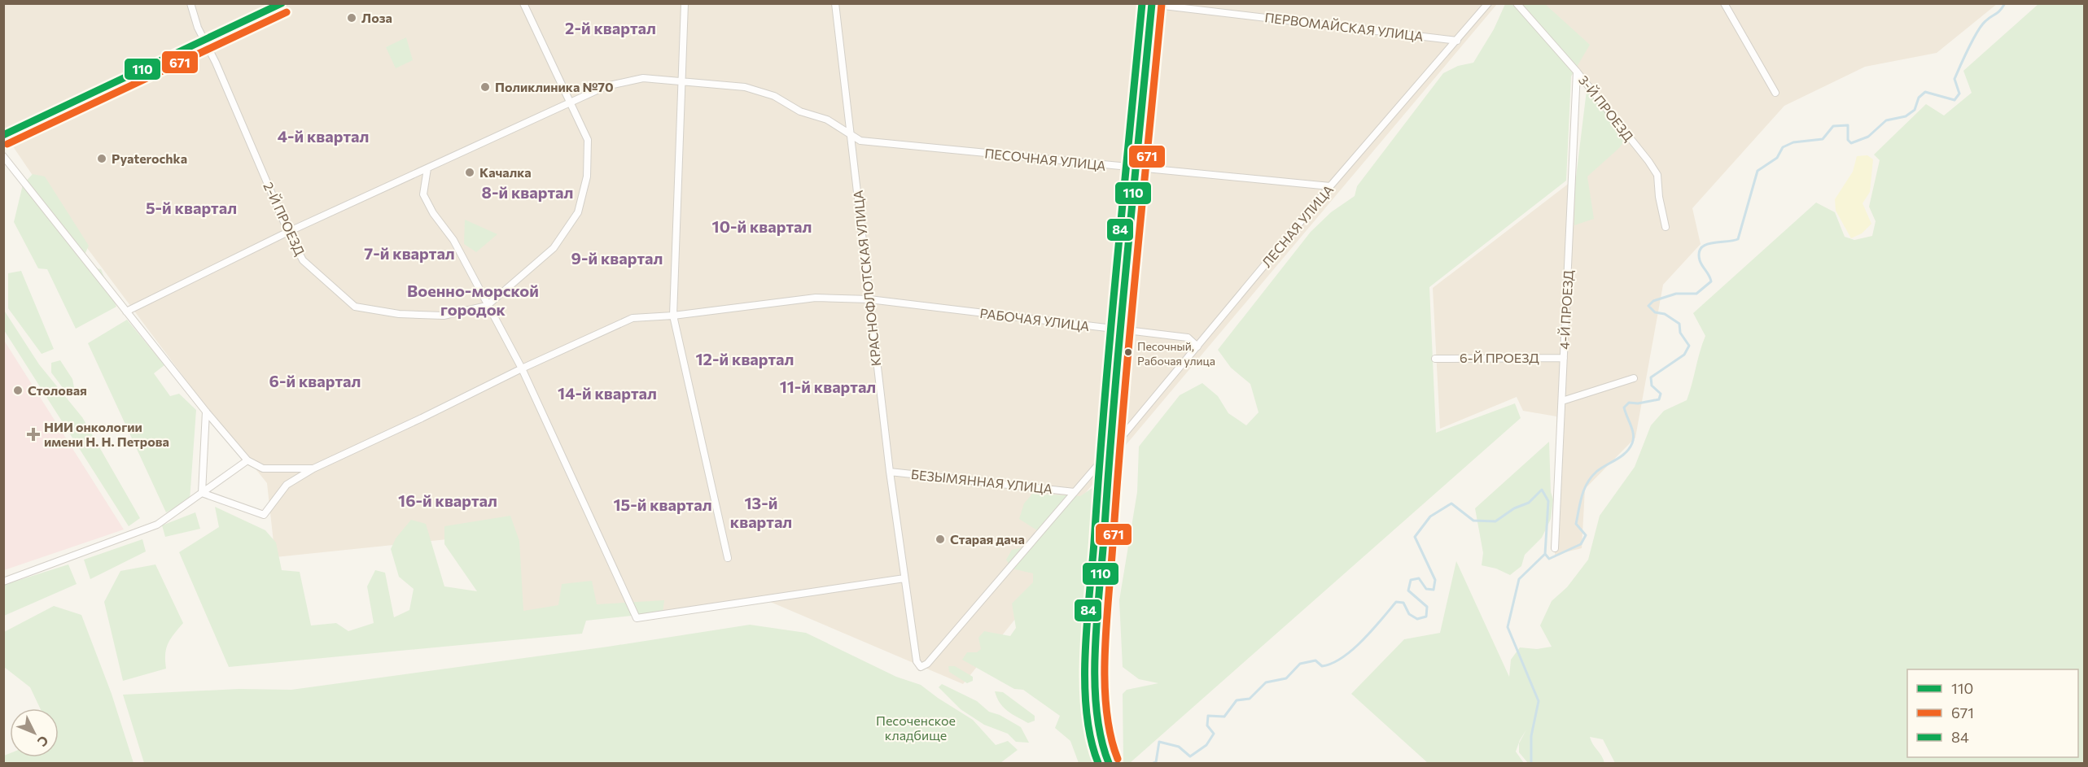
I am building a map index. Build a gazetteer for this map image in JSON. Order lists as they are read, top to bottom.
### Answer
{
  "streets": {
    "street": [
      "ПЕРВОМАЙСКАЯ УЛИЦА",
      "3-Й ПРОЕЗД",
      "ПЕСОЧНАЯ УЛИЦА",
      "2-Й ПРОЕЗД",
      "ЛЕСНАЯ УЛИЦА",
      "КРАСНОФЛОТСКАЯ УЛИЦА",
      "4-Й ПРОЕЗД",
      "РАБОЧАЯ УЛИЦА",
      "6-Й ПРОЕЗД",
      "БЕЗЫМЯННАЯ УЛИЦА"
    ]
  },
  "crossings": [
    ["ПЕРВОМАЙСКАЯ УЛИЦА", "ЛЕСНАЯ УЛИЦА"],
    ["3-Й ПРОЕЗД", "4-Й ПРОЕЗД"],
    ["ПЕСОЧНАЯ УЛИЦА", "2-Й ПРОЕЗД"],
    ["ПЕСОЧНАЯ УЛИЦА", "ЛЕСНАЯ УЛИЦА"],
    ["ПЕСОЧНАЯ УЛИЦА", "КРАСНОФЛОТСКАЯ УЛИЦА"],
    ["ЛЕСНАЯ УЛИЦА", "КРАСНОФЛОТСКАЯ УЛИЦА"],
    ["ЛЕСНАЯ УЛИЦА", "РАБОЧАЯ УЛИЦА"],
    ["ЛЕСНАЯ УЛИЦА", "БЕЗЫМЯННАЯ УЛИЦА"],
    ["КРАСНОФЛОТСКАЯ УЛИЦА", "РАБОЧАЯ УЛИЦА"],
    ["КРАСНОФЛОТСКАЯ УЛИЦА", "БЕЗЫМЯННАЯ УЛИЦА"],
    ["4-Й ПРОЕЗД", "6-Й ПРОЕЗД"]
  ],
  "districts": [
    "2-й квартал",
    "4-й квартал",
    "8-й квартал",
    "5-й квартал",
    "10-й квартал",
    "7-й квартал",
    "9-й квартал",
    "Военно-морской городок",
    "12-й квартал",
    "6-й квартал",
    "11-й квартал",
    "14-й квартал",
    "16-й квартал",
    "13-й квартал",
    "15-й квартал"
  ],
  "parks": ["Песоченское кладбище"],
  "places": {
    "other": [
      "Лоза",
      "Поликлиника №70",
      "Pyaterochka",
      "Качалка",
      "Песочный, Рабочая улица",
      "Столовая",
      "Старая дача"
    ],
    "health": ["НИИ онкологии имени Н. Н. Петрова"]
  },
  "lines": ["transit line 110", "transit line 84", "transit line 671"],
  "legend": ["110", "671", "84"],
  "north": "bottom right"
}
